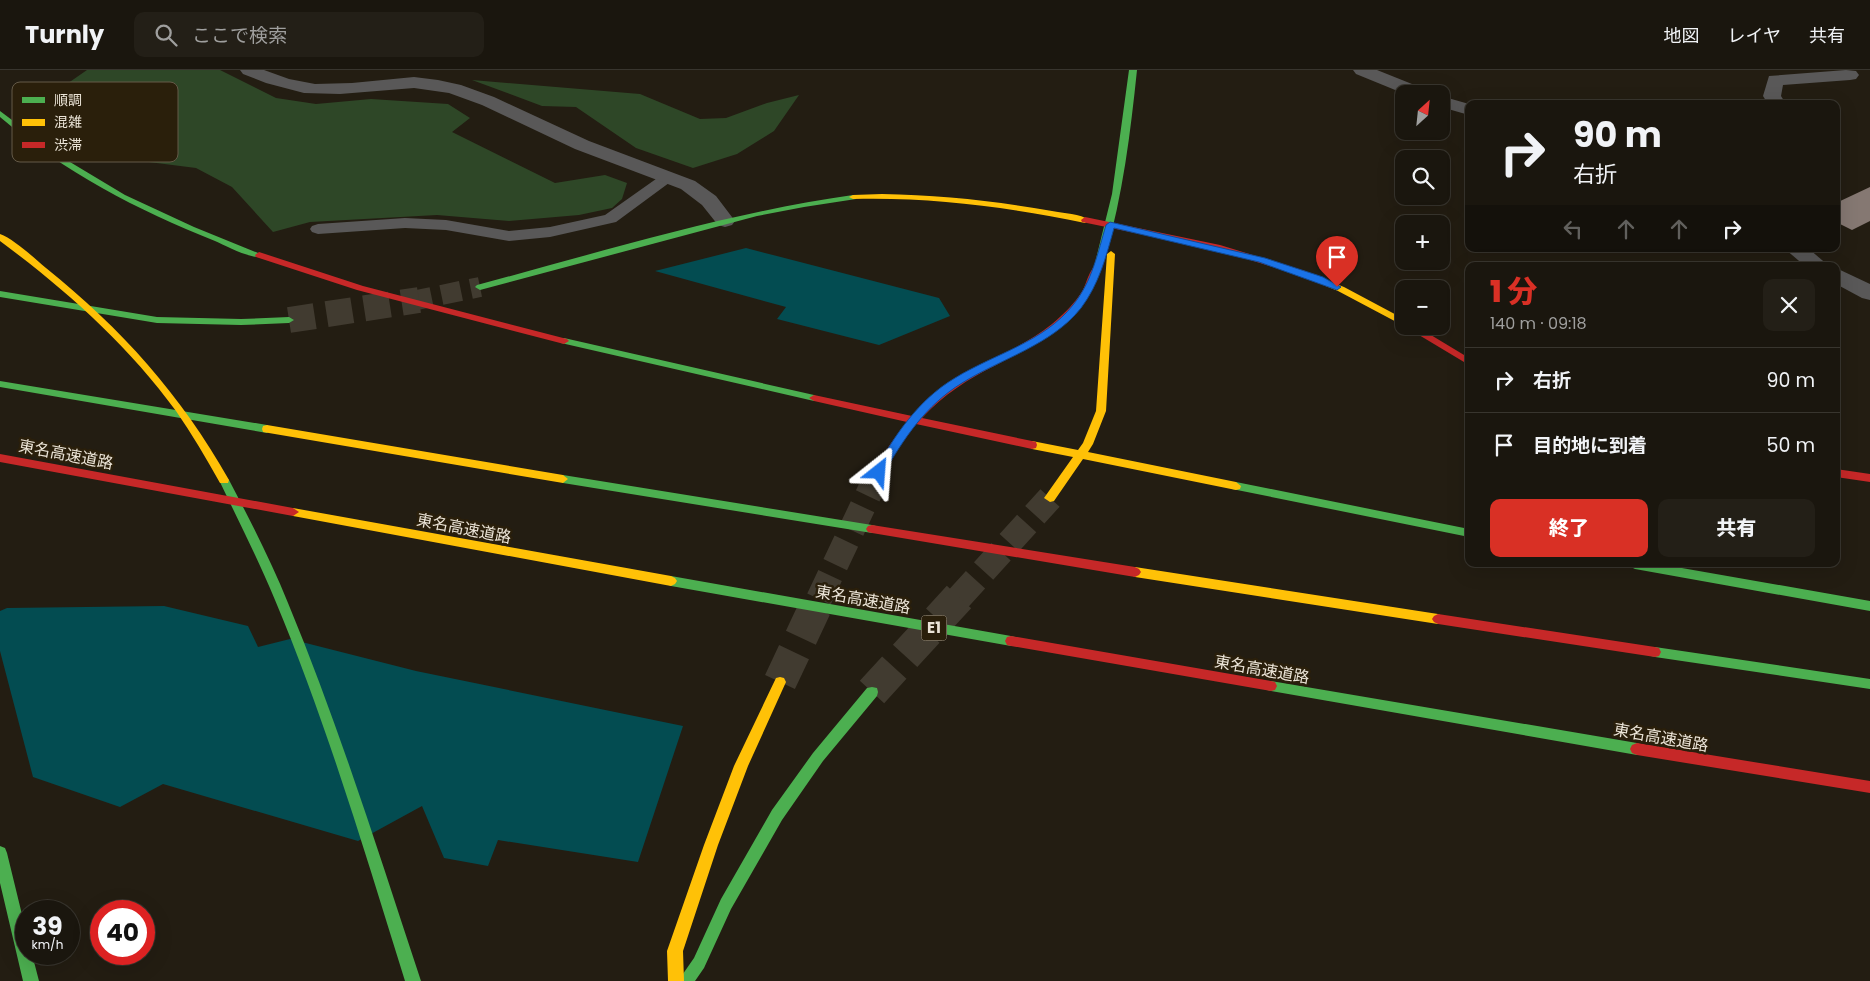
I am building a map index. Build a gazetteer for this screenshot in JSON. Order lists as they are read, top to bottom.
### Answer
{
  "streets": {
    "main road": ["東名高速道路", "E1"]
  },
  "legend": ["順調", "混雑", "渋滞"],
  "north": "top right",
  "page": {
    "header": "Turnly",
    "search": "ここで検索",
    "nav": ["地図", "レイヤ", "共有"],
    "map_buttons": ["+", "−"],
    "turn": ["90 m", "右折"],
    "heading": ["1 分", "140 m · 09:18"],
    "list": [
      {
        "name": "右折",
        "value": "90 m"
      },
      {
        "name": "目的地に到着",
        "value": "50 m"
      }
    ],
    "buttons": ["終了", "共有"],
    "speed": "39 km/h",
    "limit": "40"
  }
}
